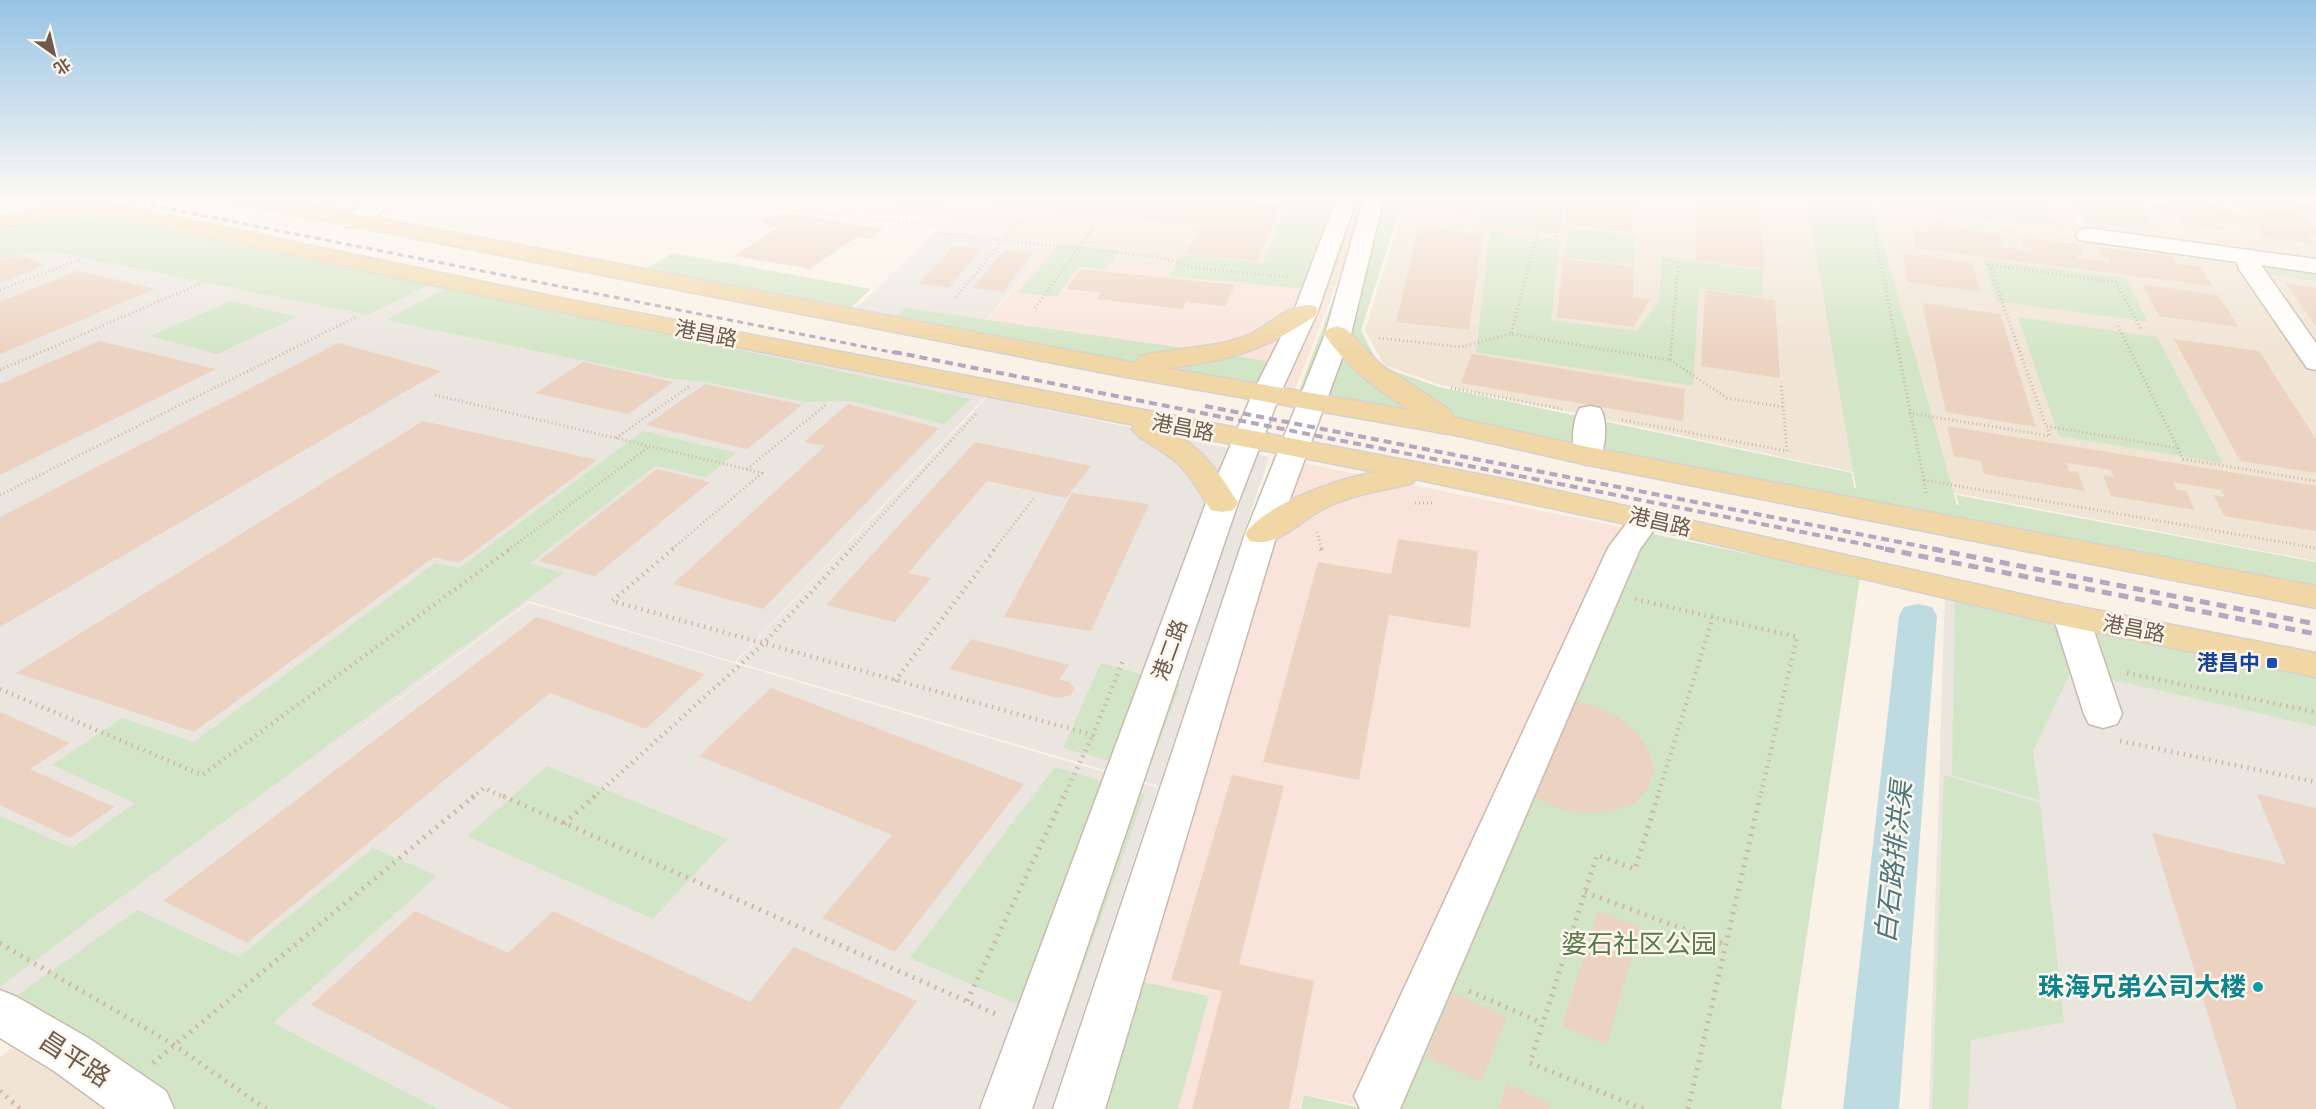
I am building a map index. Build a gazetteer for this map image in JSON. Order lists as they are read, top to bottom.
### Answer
{
  "streets": {
    "main road": ["港昌路"],
    "street": ["港二路", "昌平路"]
  },
  "crossings": [
    ["港昌路", "港二路"]
  ],
  "water": ["白石路排洪渠"],
  "parks": ["婆石社区公园"],
  "places": {
    "transit": ["港昌中"],
    "other": ["珠海兄弟公司大楼"]
  },
  "north": "bottom right"
}
